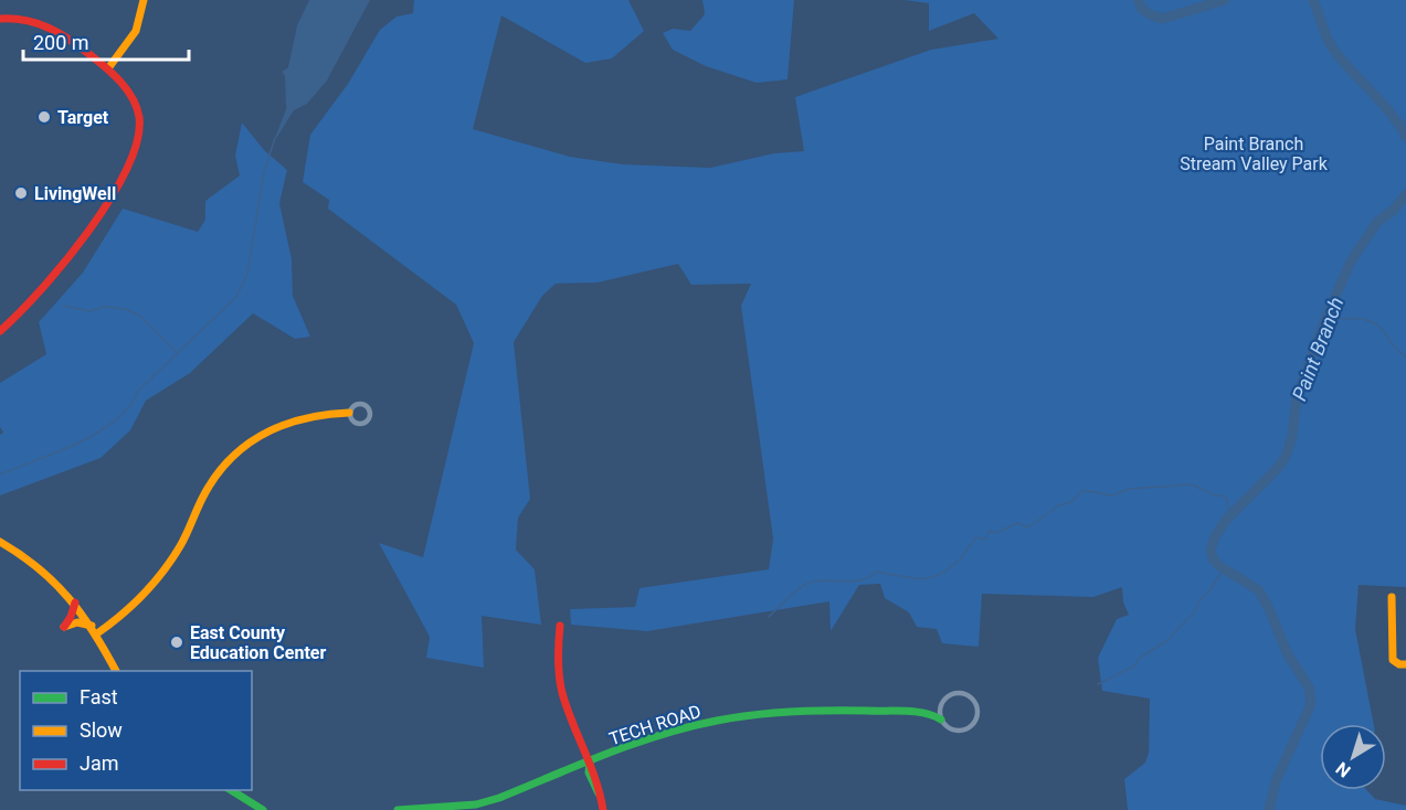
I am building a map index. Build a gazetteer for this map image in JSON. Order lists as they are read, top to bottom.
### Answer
{
  "streets": {
    "street": ["TECH ROAD"]
  },
  "water": ["Paint Branch"],
  "parks": ["Paint Branch Stream Valley Park"],
  "places": ["Target", "LivingWell", "East County Education Center"],
  "legend": ["Fast", "Slow", "Jam"],
  "scale_bar": "200 m",
  "north": "bottom left"
}
